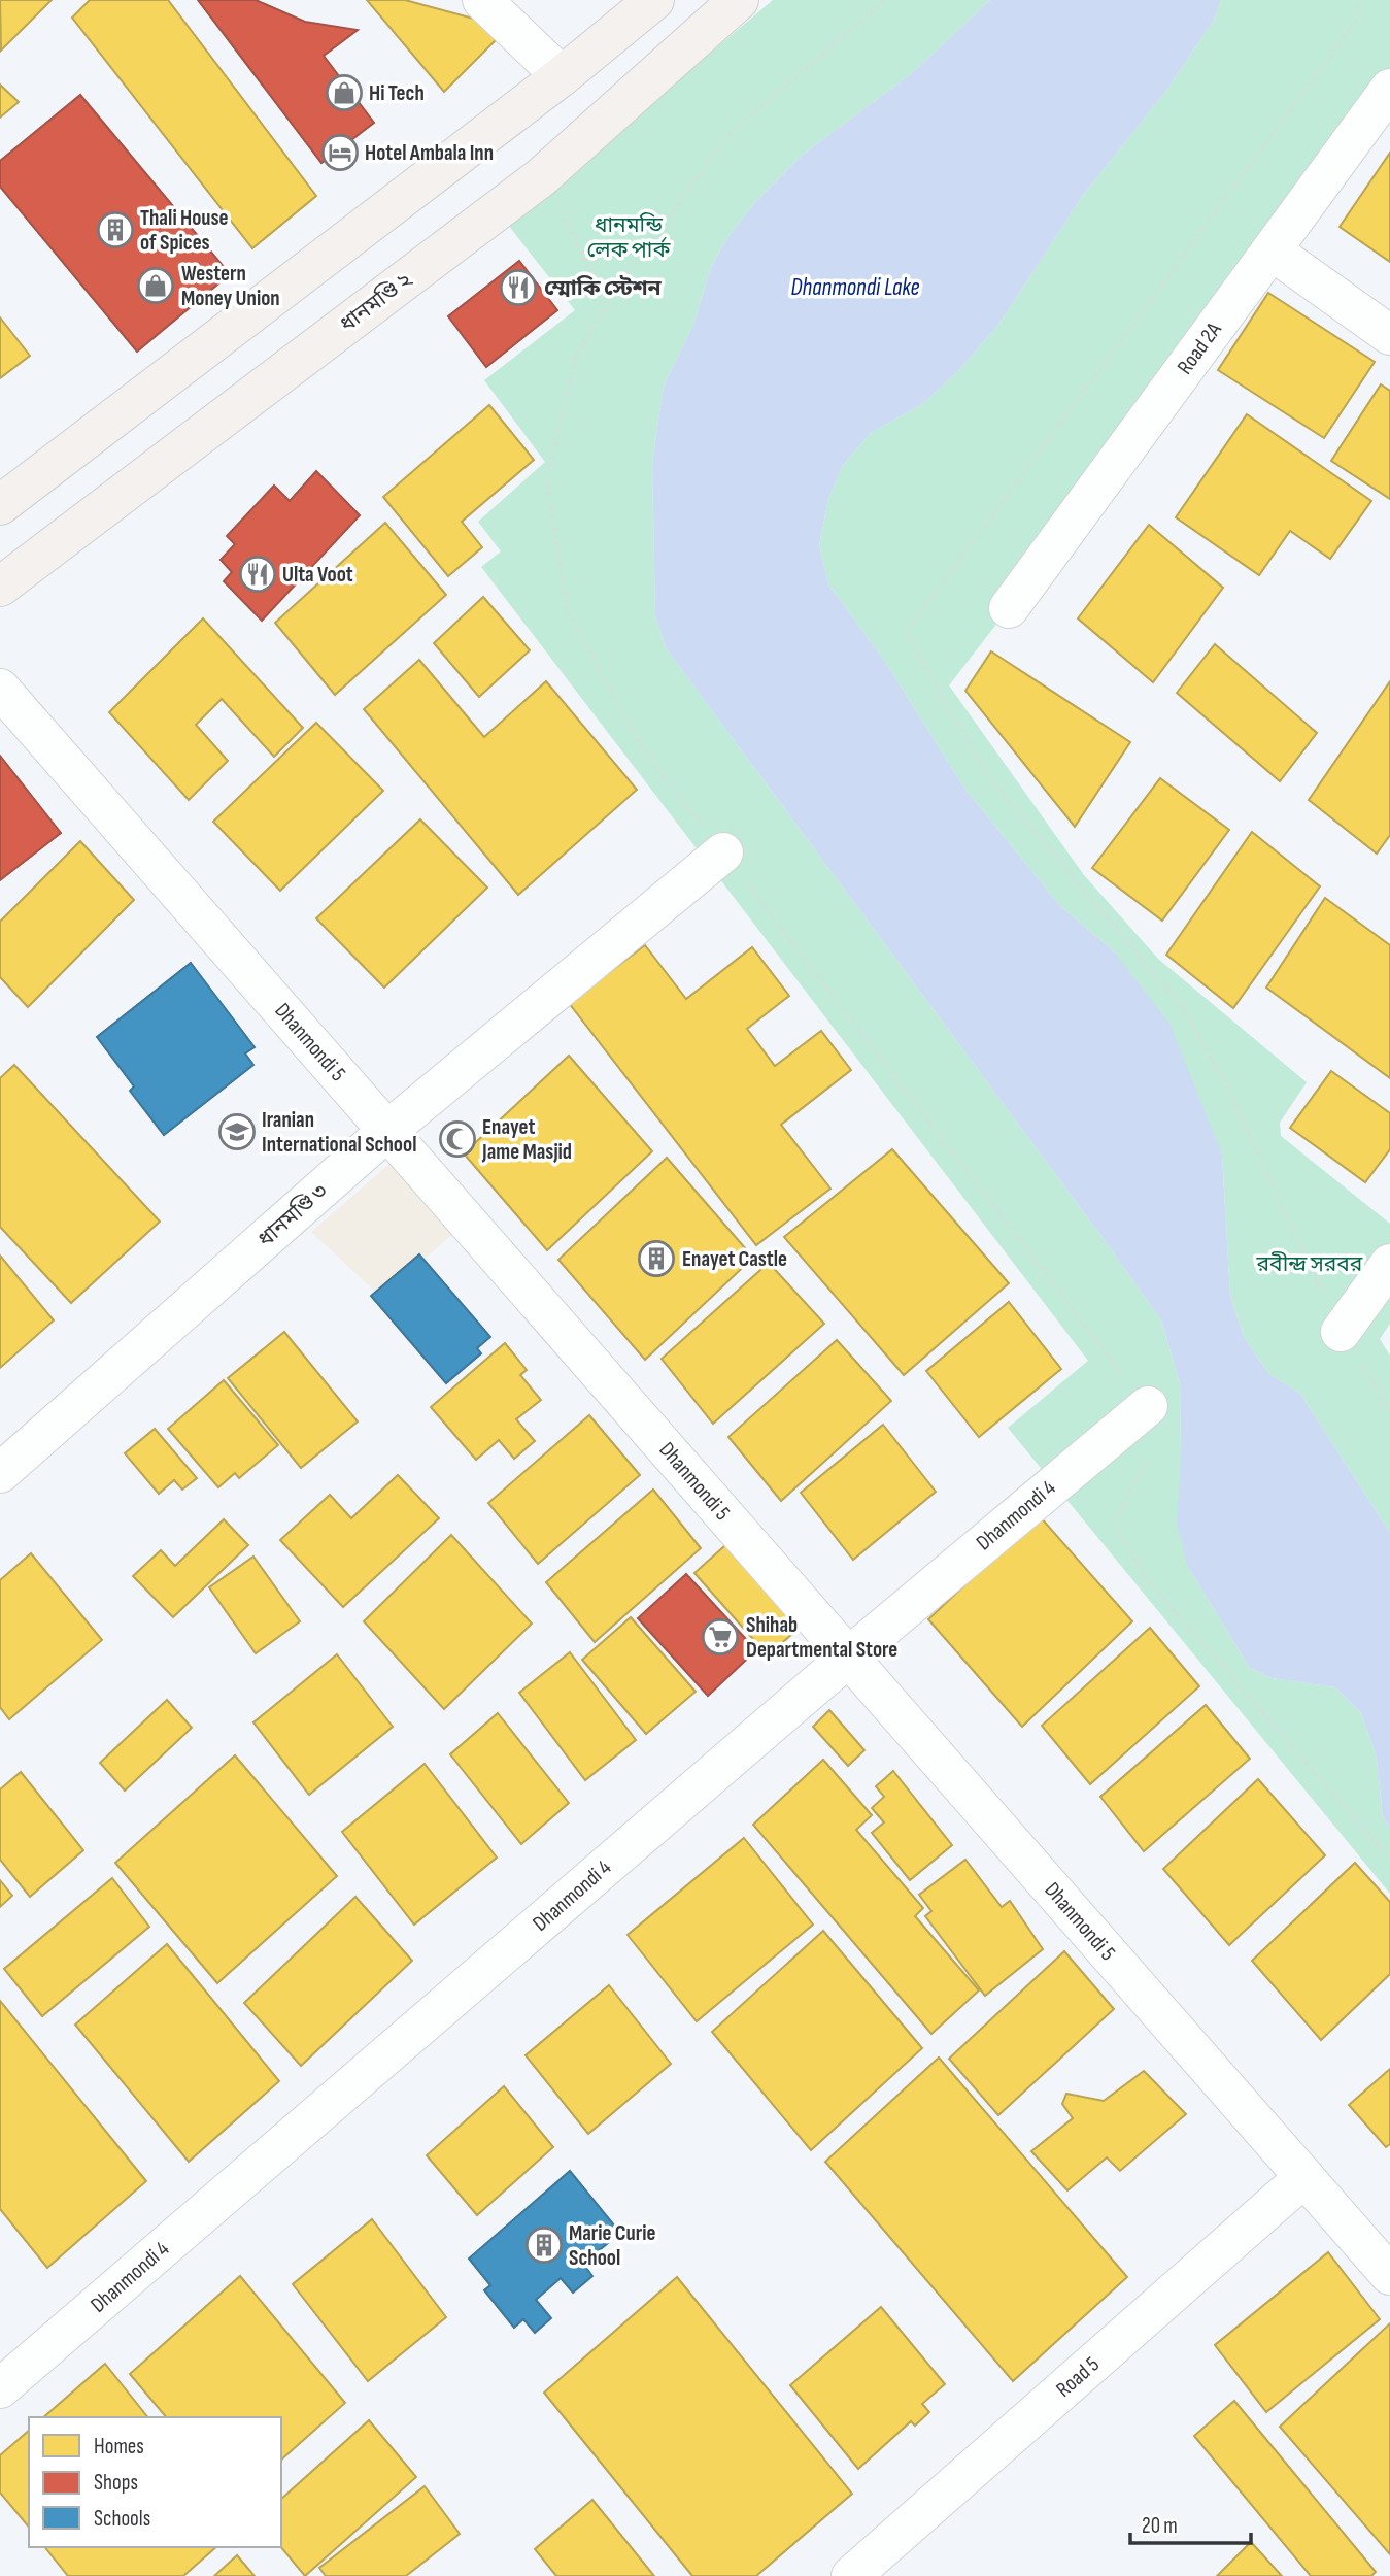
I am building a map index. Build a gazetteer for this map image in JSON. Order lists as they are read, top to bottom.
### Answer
{
  "streets": {
    "main road": ["ধানমণ্ডি ২"],
    "street": [
      "Road 2A",
      "Dhanmondi 5",
      "ধানমণ্ডি ৩",
      "Dhanmondi 4",
      "Road 5"
    ]
  },
  "crossings": [
    ["Dhanmondi 5", "ধানমণ্ডি ৩"],
    ["Dhanmondi 5", "Dhanmondi 4"],
    ["Dhanmondi 5", "Road 5"]
  ],
  "water": ["Dhanmondi Lake"],
  "parks": ["ধানমন্ডি লেক পার্ক", "রবীন্দ্র সরবর"],
  "places": {
    "shop": ["Hi Tech", "Western Money Union"],
    "hotel": ["Hotel Ambala Inn"],
    "building": ["Thali House of Spices", "Enayet Castle", "Marie Curie School"],
    "restaurant": ["ম্মোকি স্টেশন", "Ulta Voot"],
    "school or university": ["Iranian International School"],
    "mosque": ["Enayet Jame Masjid"],
    "supermarket": ["Shihab Departmental Store"]
  },
  "legend": ["Homes", "Shops", "Schools"],
  "scale_bar": "20 m"
}
